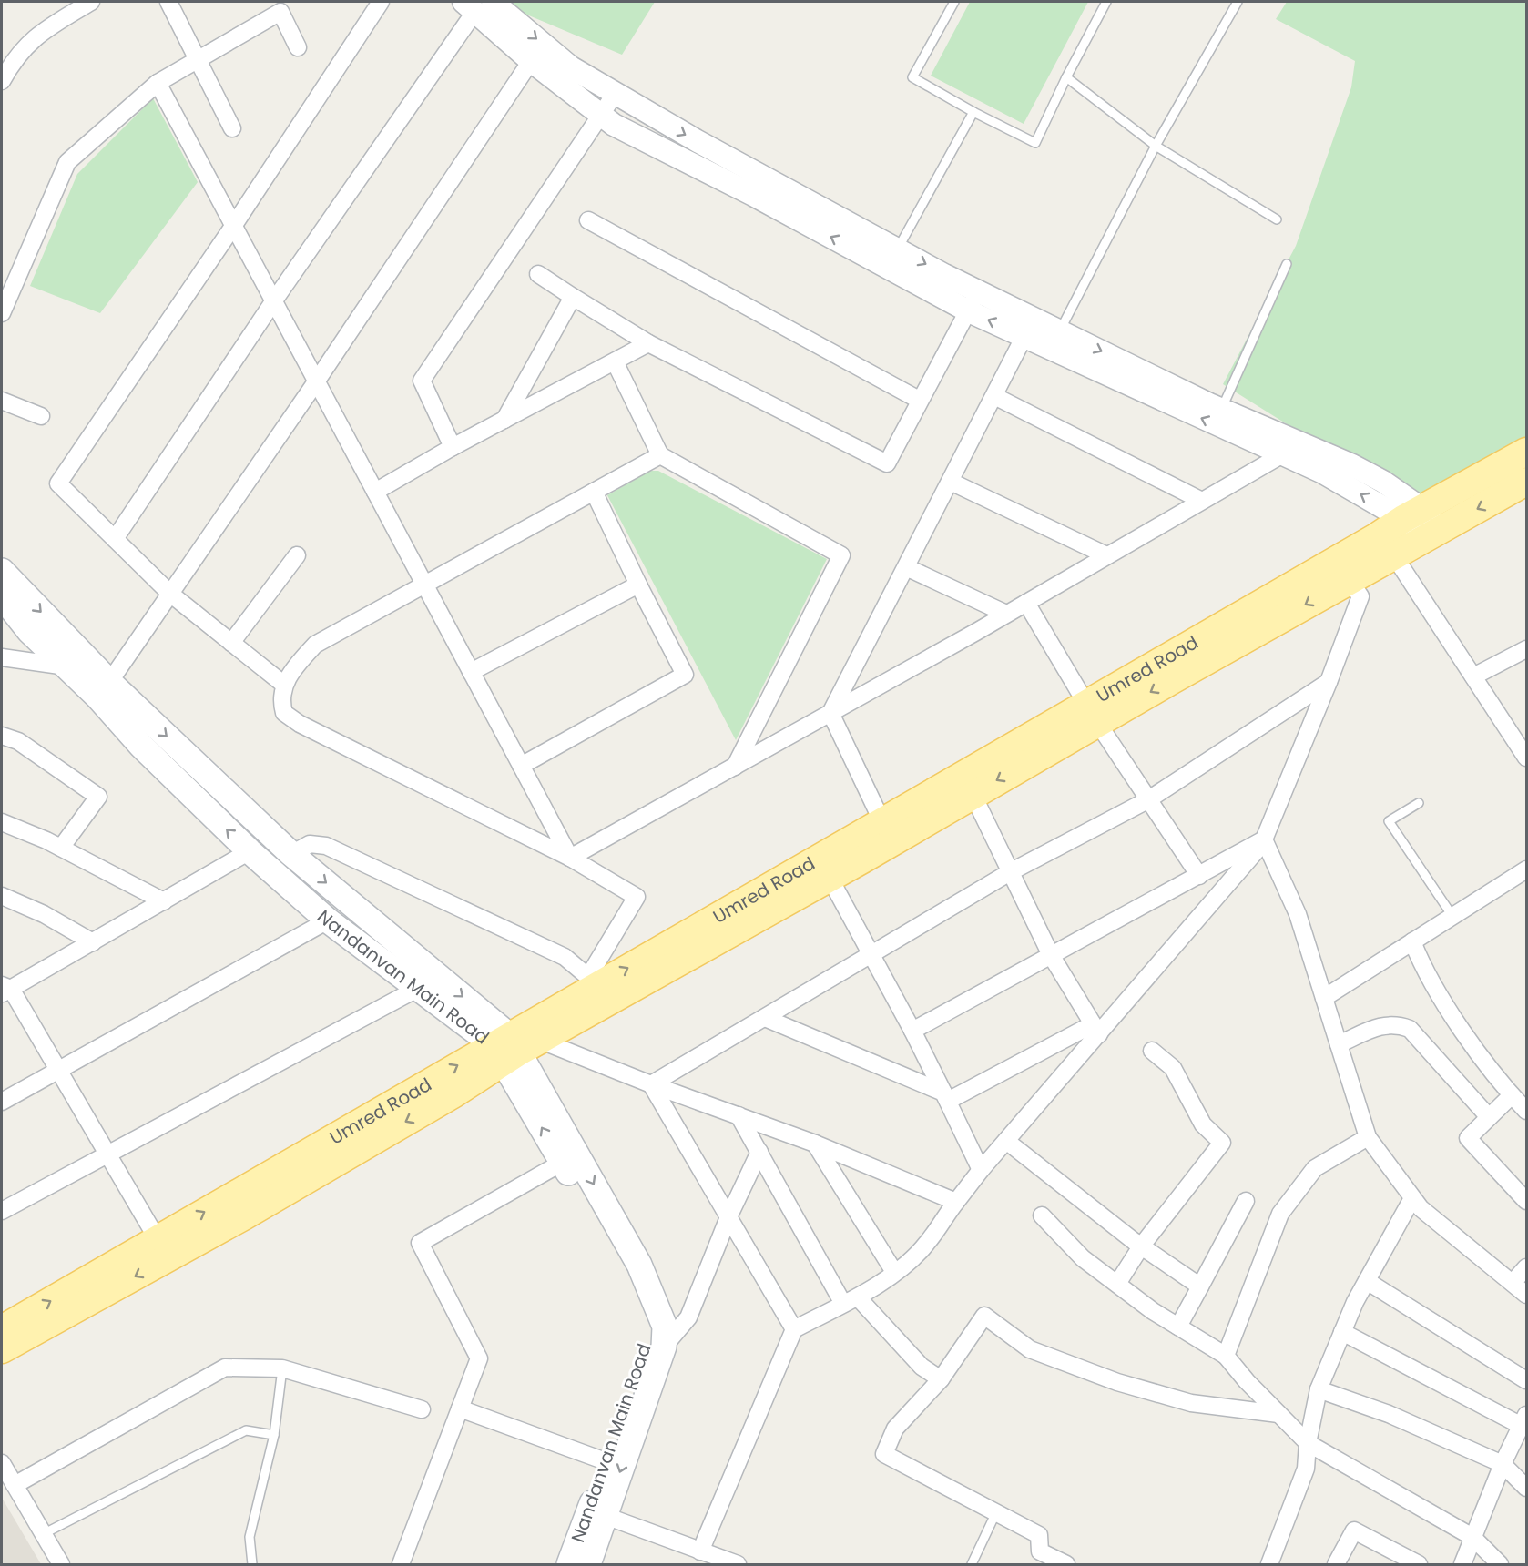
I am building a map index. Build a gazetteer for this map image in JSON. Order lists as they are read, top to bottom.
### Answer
{
  "streets": {
    "main road": ["Umred Road", "Nandanvan Main Road"]
  },
  "crossings": [
    ["Umred Road", "Nandanvan Main Road"]
  ]
}
